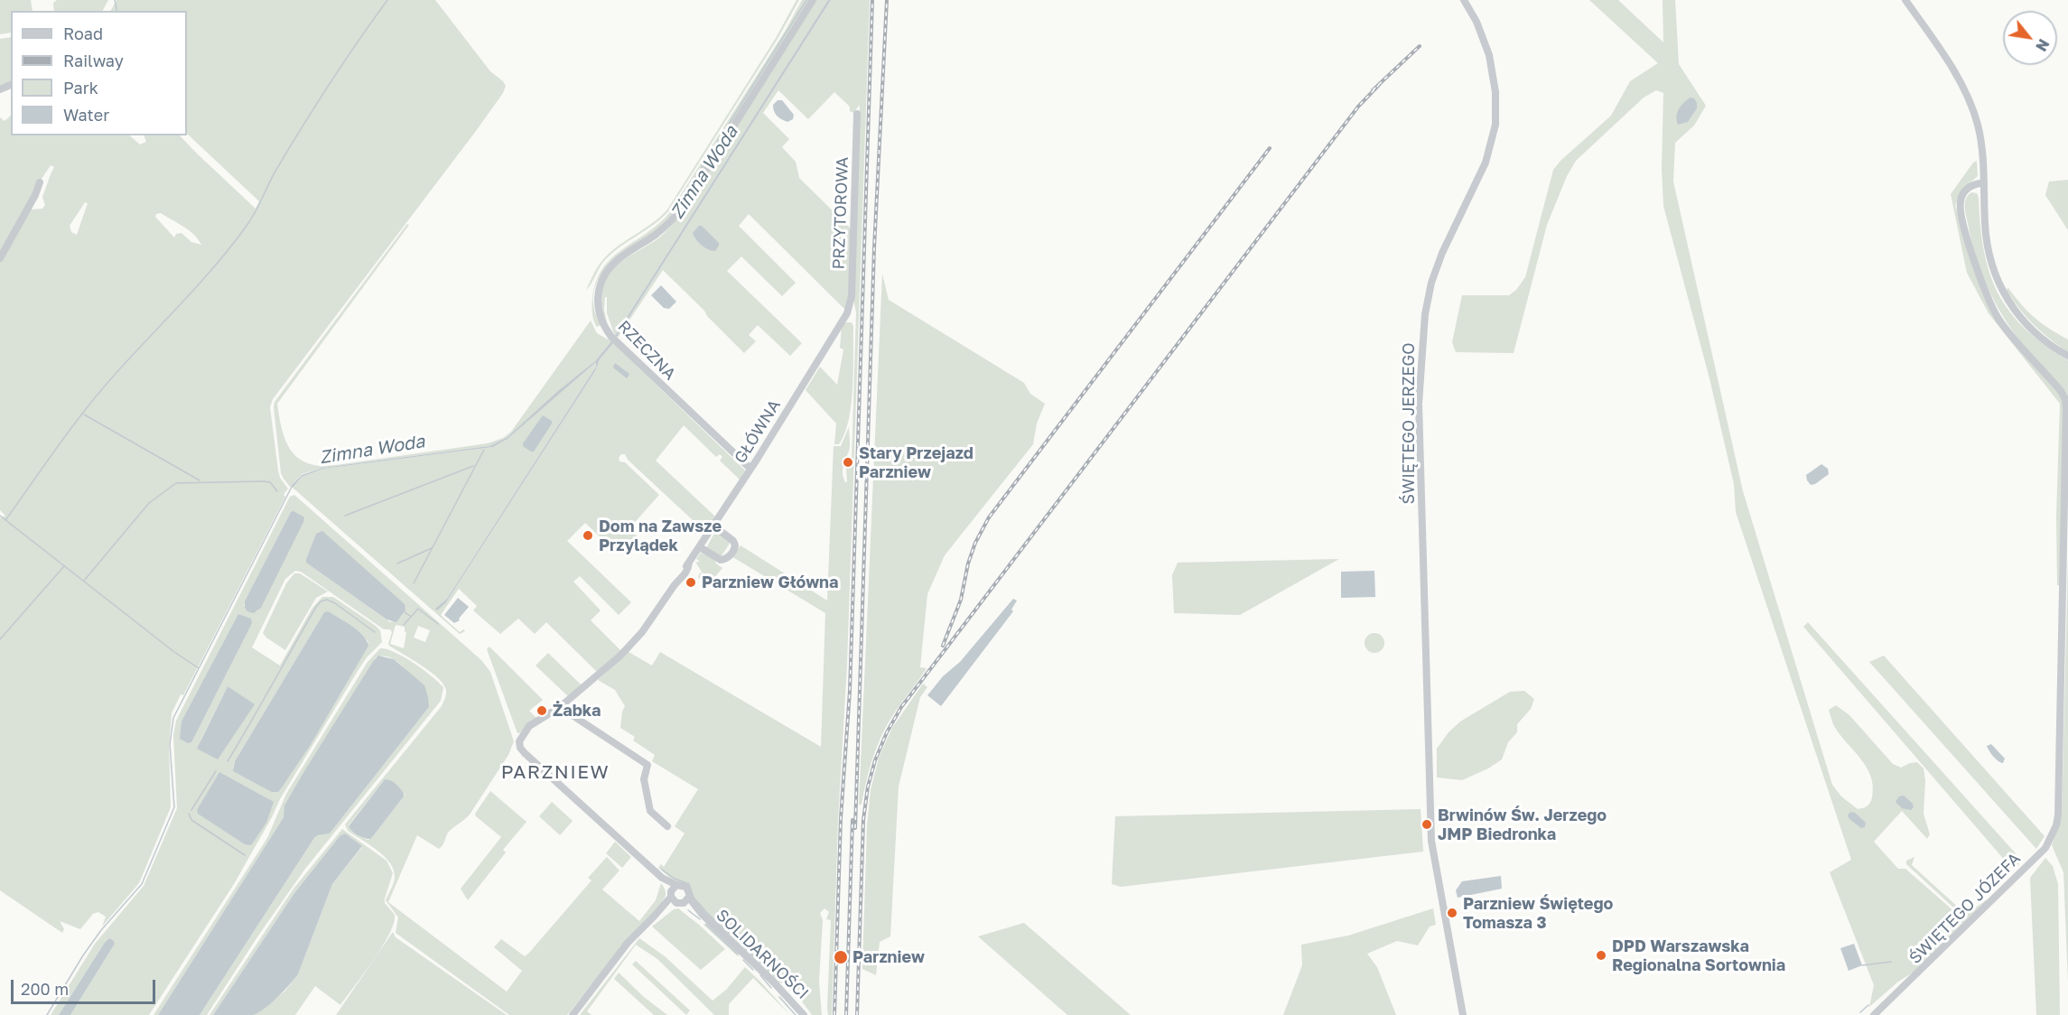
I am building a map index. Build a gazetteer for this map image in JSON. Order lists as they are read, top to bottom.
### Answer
{
  "streets": {
    "street": [
      "PRZYTOROWA",
      "RZECZNA",
      "ŚWIĘTEGO JERZEGO",
      "GŁÓWNA",
      "ŚWIĘTEGO JÓZEFA",
      "SOLIDARNOŚCI"
    ]
  },
  "crossings": [
    ["PRZYTOROWA", "GŁÓWNA"],
    ["RZECZNA", "GŁÓWNA"]
  ],
  "districts": ["PARZNIEW"],
  "water": ["Zimna Woda"],
  "places": [
    "Stary Przejazd Parzniew",
    "Dom na Zawsze Przylądek",
    "Parzniew Główna",
    "Żabka",
    "Brwinów Św. Jerzego JMP Biedronka",
    "Parzniew Świętego Tomasza 3",
    "DPD Warszawska Regionalna Sortownia",
    "Parzniew"
  ],
  "legend": [
    "Road",
    "Railway",
    "Park",
    "Water"
  ],
  "scale_bar": "200 m",
  "north": "bottom right"
}
